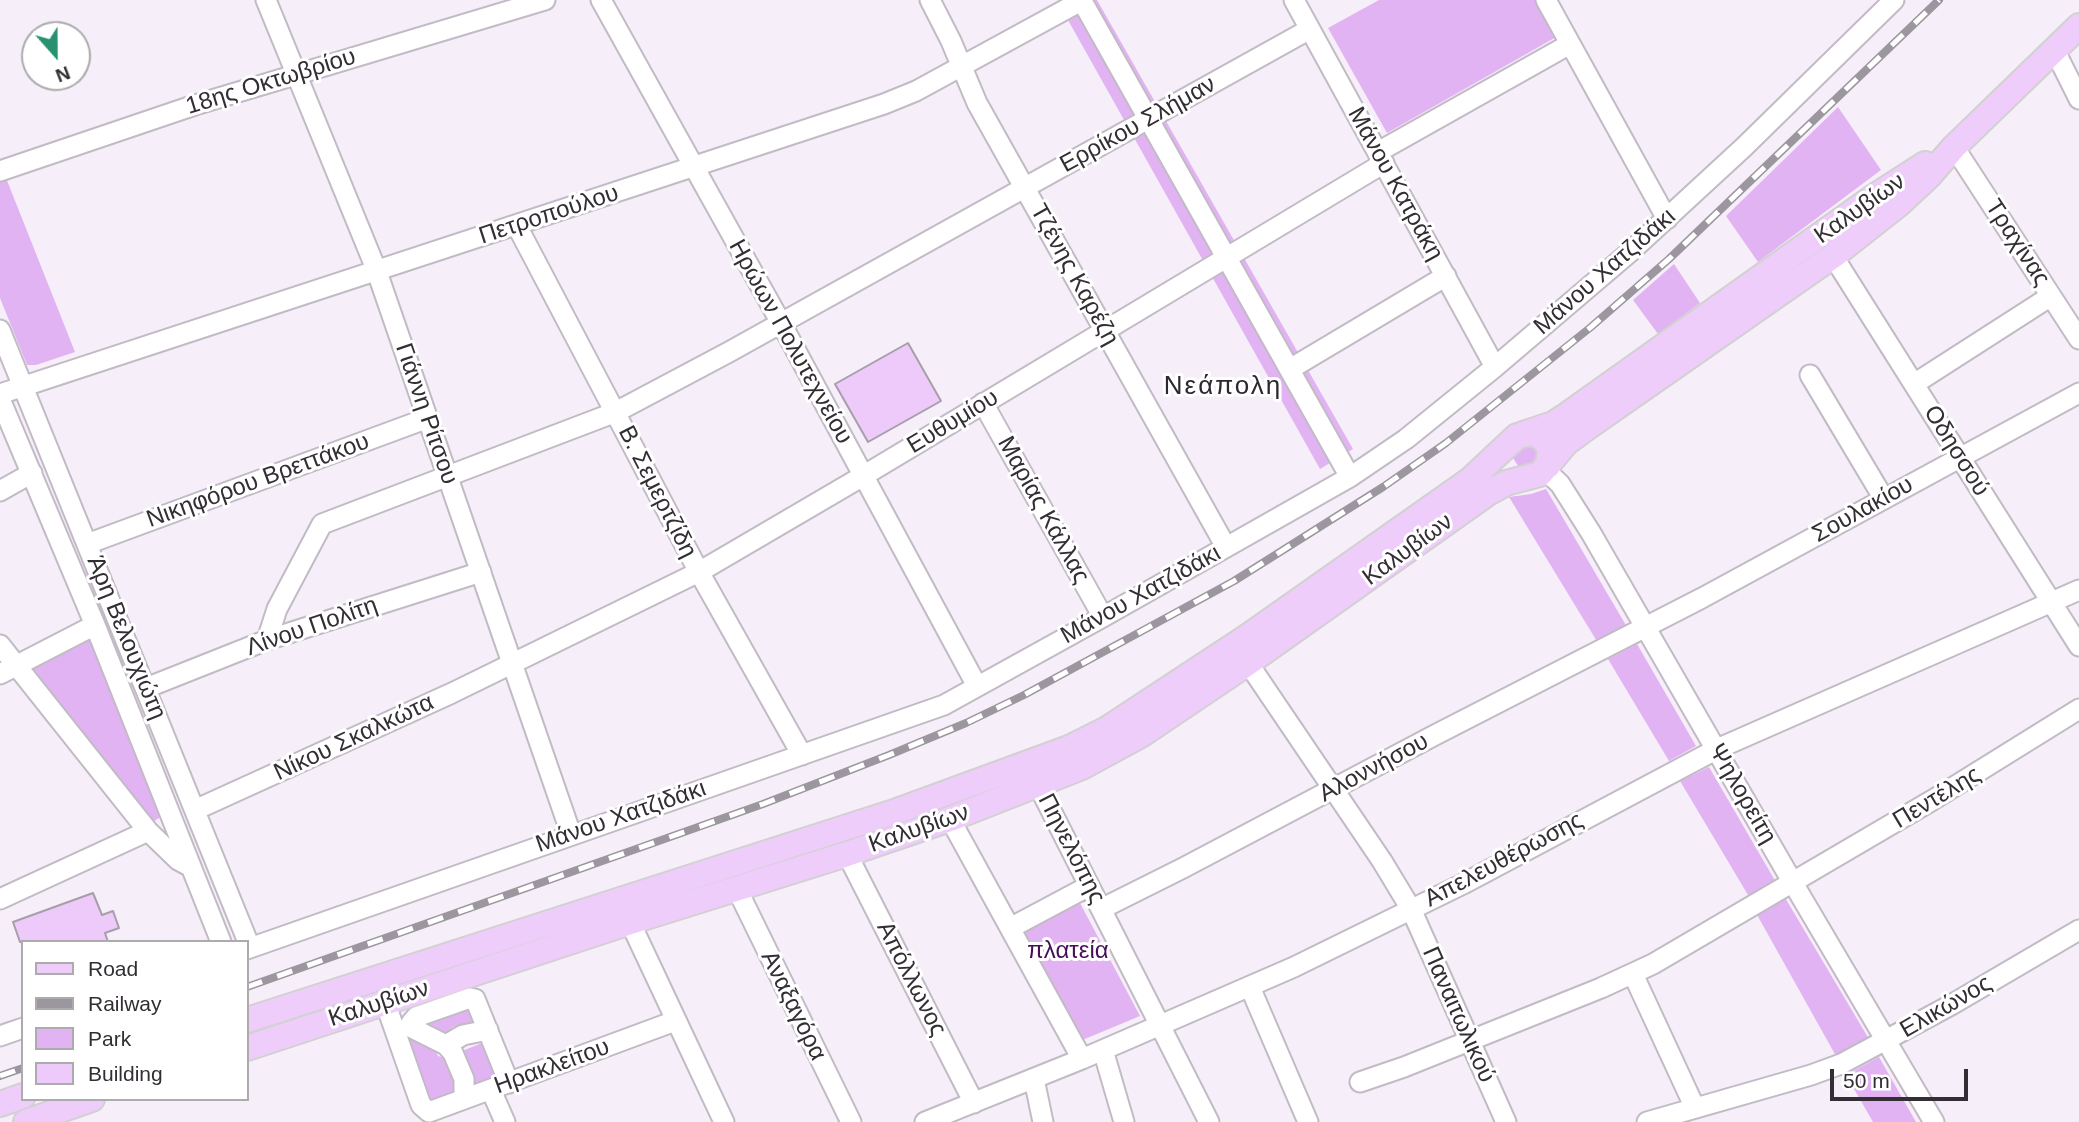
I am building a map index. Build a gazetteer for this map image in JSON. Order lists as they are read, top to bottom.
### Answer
{
  "streets": {
    "main road": ["Καλυβίων"],
    "street": [
      "18ης Οκτωβρίου",
      "Ερρίκου Σλήμαν",
      "Μάνου Κατράκη",
      "Πετροπούλου",
      "Τραχίνας",
      "Μάνου Χατζιδάκι",
      "Τζένης Καρέζη",
      "Ηρώων Πολυτεχνείου",
      "Γιάννη Ρίτσου",
      "Ευθυμίου",
      "Οδησσού",
      "Νικηφόρου Βρεττάκου",
      "Β. Σεμερτζίδη",
      "Μαρίας Κάλλας",
      "Σουλακίου",
      "Λίνου Πολίτη",
      "Άρη Βελουχιώτη",
      "Νίκου Σκαλκώτα",
      "Αλοννήσου",
      "Ψηλορείτη",
      "Πεντέλης",
      "Πηνελόπης",
      "Απελευθέρωσης",
      "Απόλλωνος",
      "Αναξαγόρα",
      "Ελικώνος",
      "Παναιτωλικού",
      "Ηρακλείτου"
    ]
  },
  "crossings": [
    ["18ης Οκτωβρίου", "Γιάννη Ρίτσου"],
    ["Ερρίκου Σλήμαν", "Μάνου Κατράκη"],
    ["Ερρίκου Σλήμαν", "Τζένης Καρέζη"],
    ["Ερρίκου Σλήμαν", "Ηρώων Πολυτεχνείου"],
    ["Ερρίκου Σλήμαν", "Γιάννη Ρίτσου"],
    ["Ερρίκου Σλήμαν", "Β. Σεμερτζίδη"],
    ["Ερρίκου Σλήμαν", "Λίνου Πολίτη"],
    ["Μάνου Κατράκη", "Μάνου Χατζιδάκι"],
    ["Μάνου Κατράκη", "Ευθυμίου"],
    ["Καλυβίων", "Τραχίνας"],
    ["Καλυβίων", "Οδησσού"],
    ["Καλυβίων", "Ψηλορείτη"],
    ["Καλυβίων", "Πηνελόπης"],
    ["Καλυβίων", "Απόλλωνος"],
    ["Καλυβίων", "Αναξαγόρα"],
    ["Καλυβίων", "Παναιτωλικού"],
    ["Καλυβίων", "Ηρακλείτου"],
    ["Πετροπούλου", "Τζένης Καρέζη"],
    ["Πετροπούλου", "Ηρώων Πολυτεχνείου"],
    ["Πετροπούλου", "Γιάννη Ρίτσου"],
    ["Πετροπούλου", "Β. Σεμερτζίδη"],
    ["Πετροπούλου", "Άρη Βελουχιώτη"],
    ["Μάνου Χατζιδάκι", "Τζένης Καρέζη"],
    ["Μάνου Χατζιδάκι", "Ηρώων Πολυτεχνείου"],
    ["Μάνου Χατζιδάκι", "Γιάννη Ρίτσου"],
    ["Μάνου Χατζιδάκι", "Β. Σεμερτζίδη"],
    ["Μάνου Χατζιδάκι", "Μαρίας Κάλλας"],
    ["Τζένης Καρέζη", "Ευθυμίου"],
    ["Ηρώων Πολυτεχνείου", "Ευθυμίου"],
    ["Γιάννη Ρίτσου", "Ευθυμίου"],
    ["Γιάννη Ρίτσου", "Νικηφόρου Βρεττάκου"],
    ["Γιάννη Ρίτσου", "Λίνου Πολίτη"],
    ["Γιάννη Ρίτσου", "Νίκου Σκαλκώτα"],
    ["Ευθυμίου", "Β. Σεμερτζίδη"],
    ["Ευθυμίου", "Μαρίας Κάλλας"],
    ["Ευθυμίου", "Νίκου Σκαλκώτα"],
    ["Οδησσού", "Σουλακίου"],
    ["Οδησσού", "Απελευθέρωσης"],
    ["Νικηφόρου Βρεττάκου", "Άρη Βελουχιώτη"],
    ["Σουλακίου", "Αλοννήσου"],
    ["Σουλακίου", "Ψηλορείτη"],
    ["Λίνου Πολίτη", "Άρη Βελουχιώτη"],
    ["Άρη Βελουχιώτη", "Νίκου Σκαλκώτα"],
    ["Αλοννήσου", "Ψηλορείτη"],
    ["Αλοννήσου", "Πηνελόπης"],
    ["Αλοννήσου", "Παναιτωλικού"],
    ["Ψηλορείτη", "Πεντέλης"],
    ["Ψηλορείτη", "Απελευθέρωσης"],
    ["Ψηλορείτη", "Ελικώνος"],
    ["Πεντέλης", "Παναιτωλικού"],
    ["Πηνελόπης", "Απελευθέρωσης"],
    ["Απελευθέρωσης", "Απόλλωνος"],
    ["Απελευθέρωσης", "Παναιτωλικού"]
  ],
  "districts": ["Νεάπολη"],
  "parks": ["πλατεία"],
  "legend": [
    "Road",
    "Railway",
    "Park",
    "Building"
  ],
  "scale_bar": "50 m",
  "north": "bottom"
}
